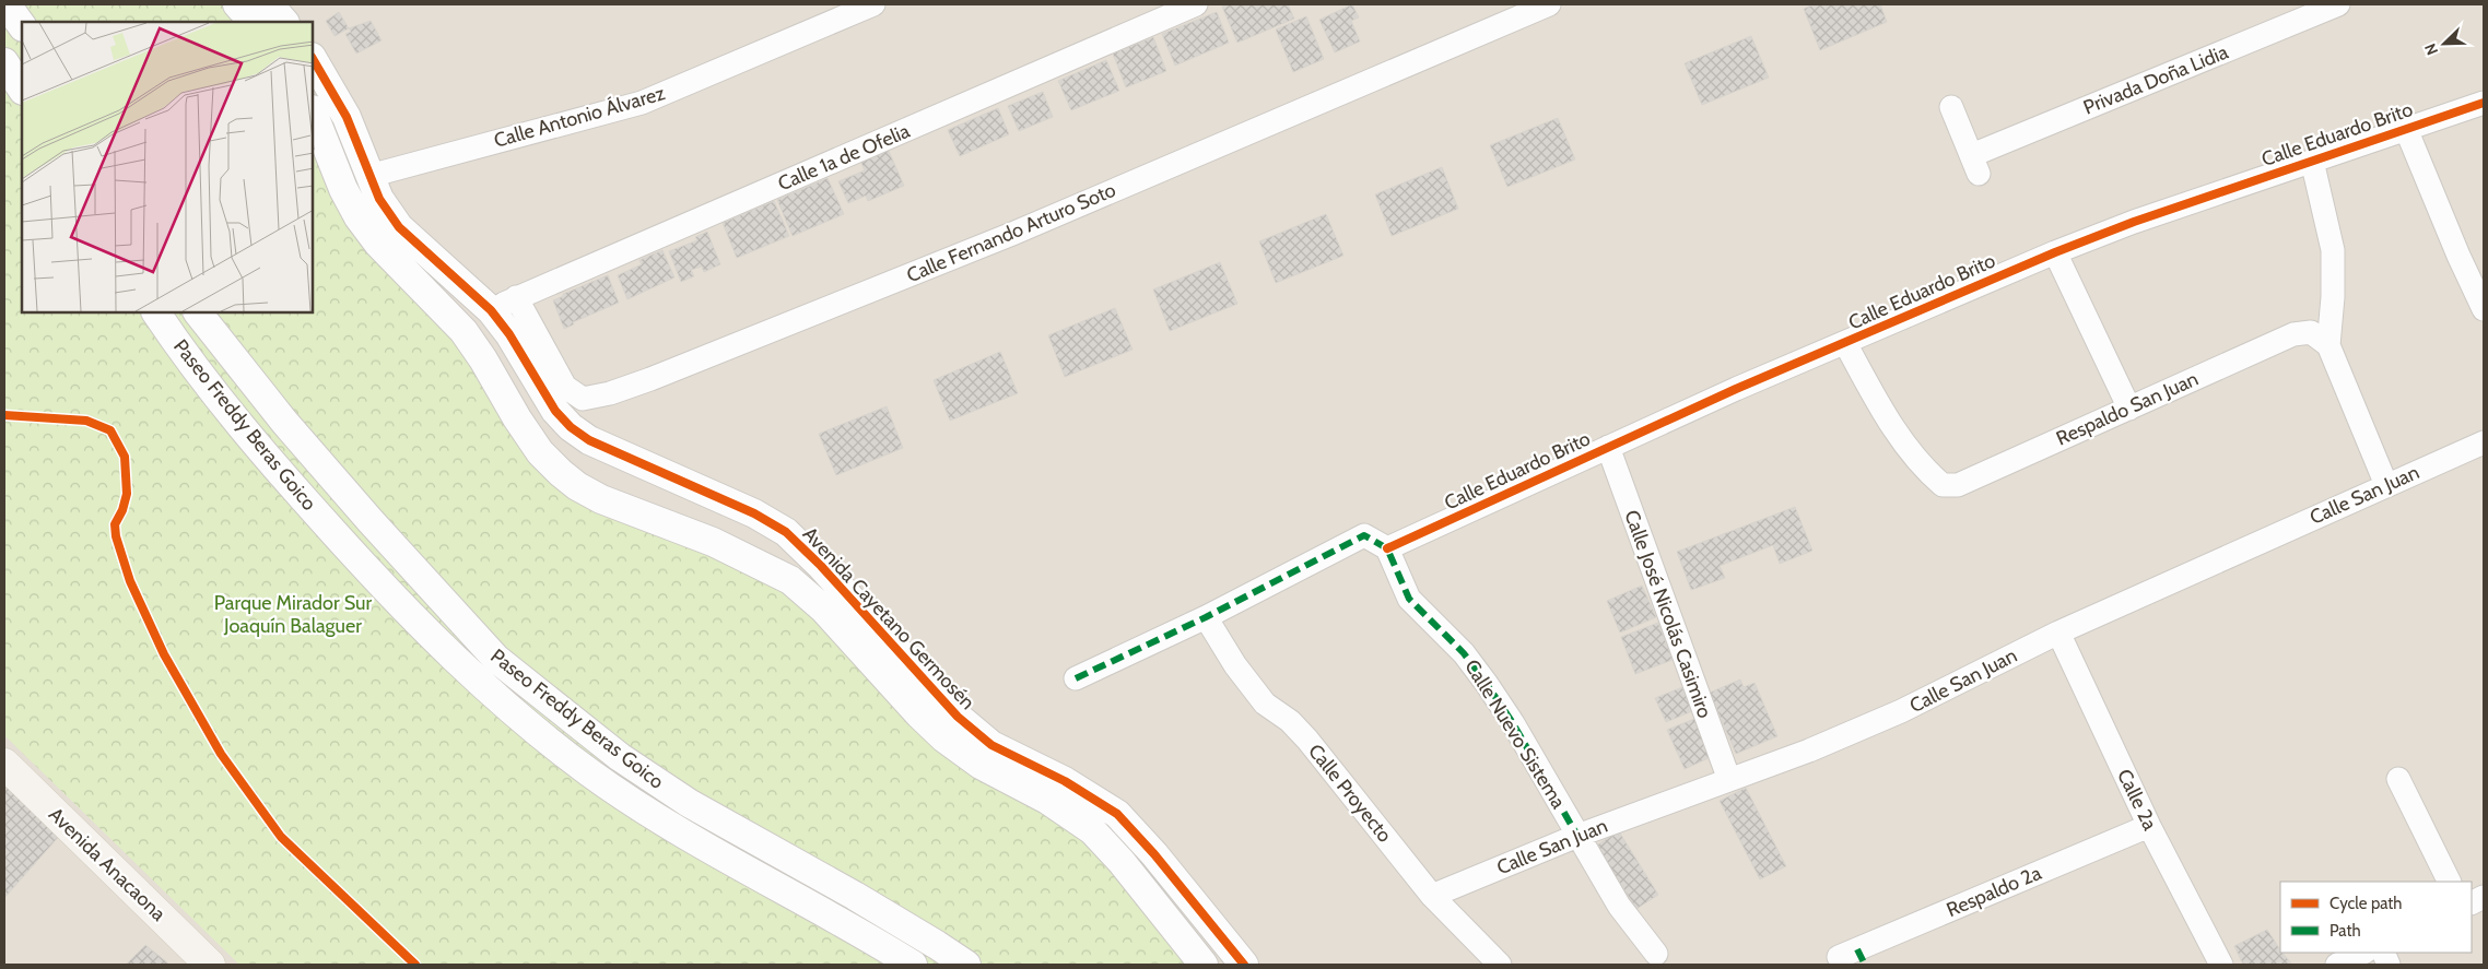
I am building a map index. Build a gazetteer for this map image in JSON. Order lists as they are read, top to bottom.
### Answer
{
  "streets": {
    "main road": ["Avenida Anacaona"],
    "street": [
      "Privada Doña Lidia",
      "Calle Antonio Álvarez",
      "Calle Eduardo Brito",
      "Calle 1a de Ofelia",
      "Calle Fernando Arturo Soto",
      "Respaldo San Juan",
      "Paseo Freddy Beras Goico",
      "Calle San Juan",
      "Calle José Nicolás Casimiro",
      "Avenida Cayetano Germosén",
      "Calle Nuevo Sistema",
      "Calle Proyecto",
      "Calle 2a",
      "Respaldo 2a"
    ]
  },
  "crossings": [
    ["Calle Antonio Álvarez", "Avenida Cayetano Germosén"],
    ["Calle Eduardo Brito", "Respaldo San Juan"],
    ["Calle Eduardo Brito", "Calle José Nicolás Casimiro"],
    ["Calle Eduardo Brito", "Calle Nuevo Sistema"],
    ["Calle 1a de Ofelia", "Calle Fernando Arturo Soto"],
    ["Calle 1a de Ofelia", "Avenida Cayetano Germosén"],
    ["Calle San Juan", "Calle José Nicolás Casimiro"],
    ["Calle San Juan", "Calle Nuevo Sistema"],
    ["Calle San Juan", "Calle Proyecto"],
    ["Calle San Juan", "Calle 2a"],
    ["Calle 2a", "Respaldo 2a"]
  ],
  "parks": ["Parque Mirador Sur Joaquín Balaguer"],
  "legend": ["Cycle path", "Path"],
  "north": "bottom left"
}
